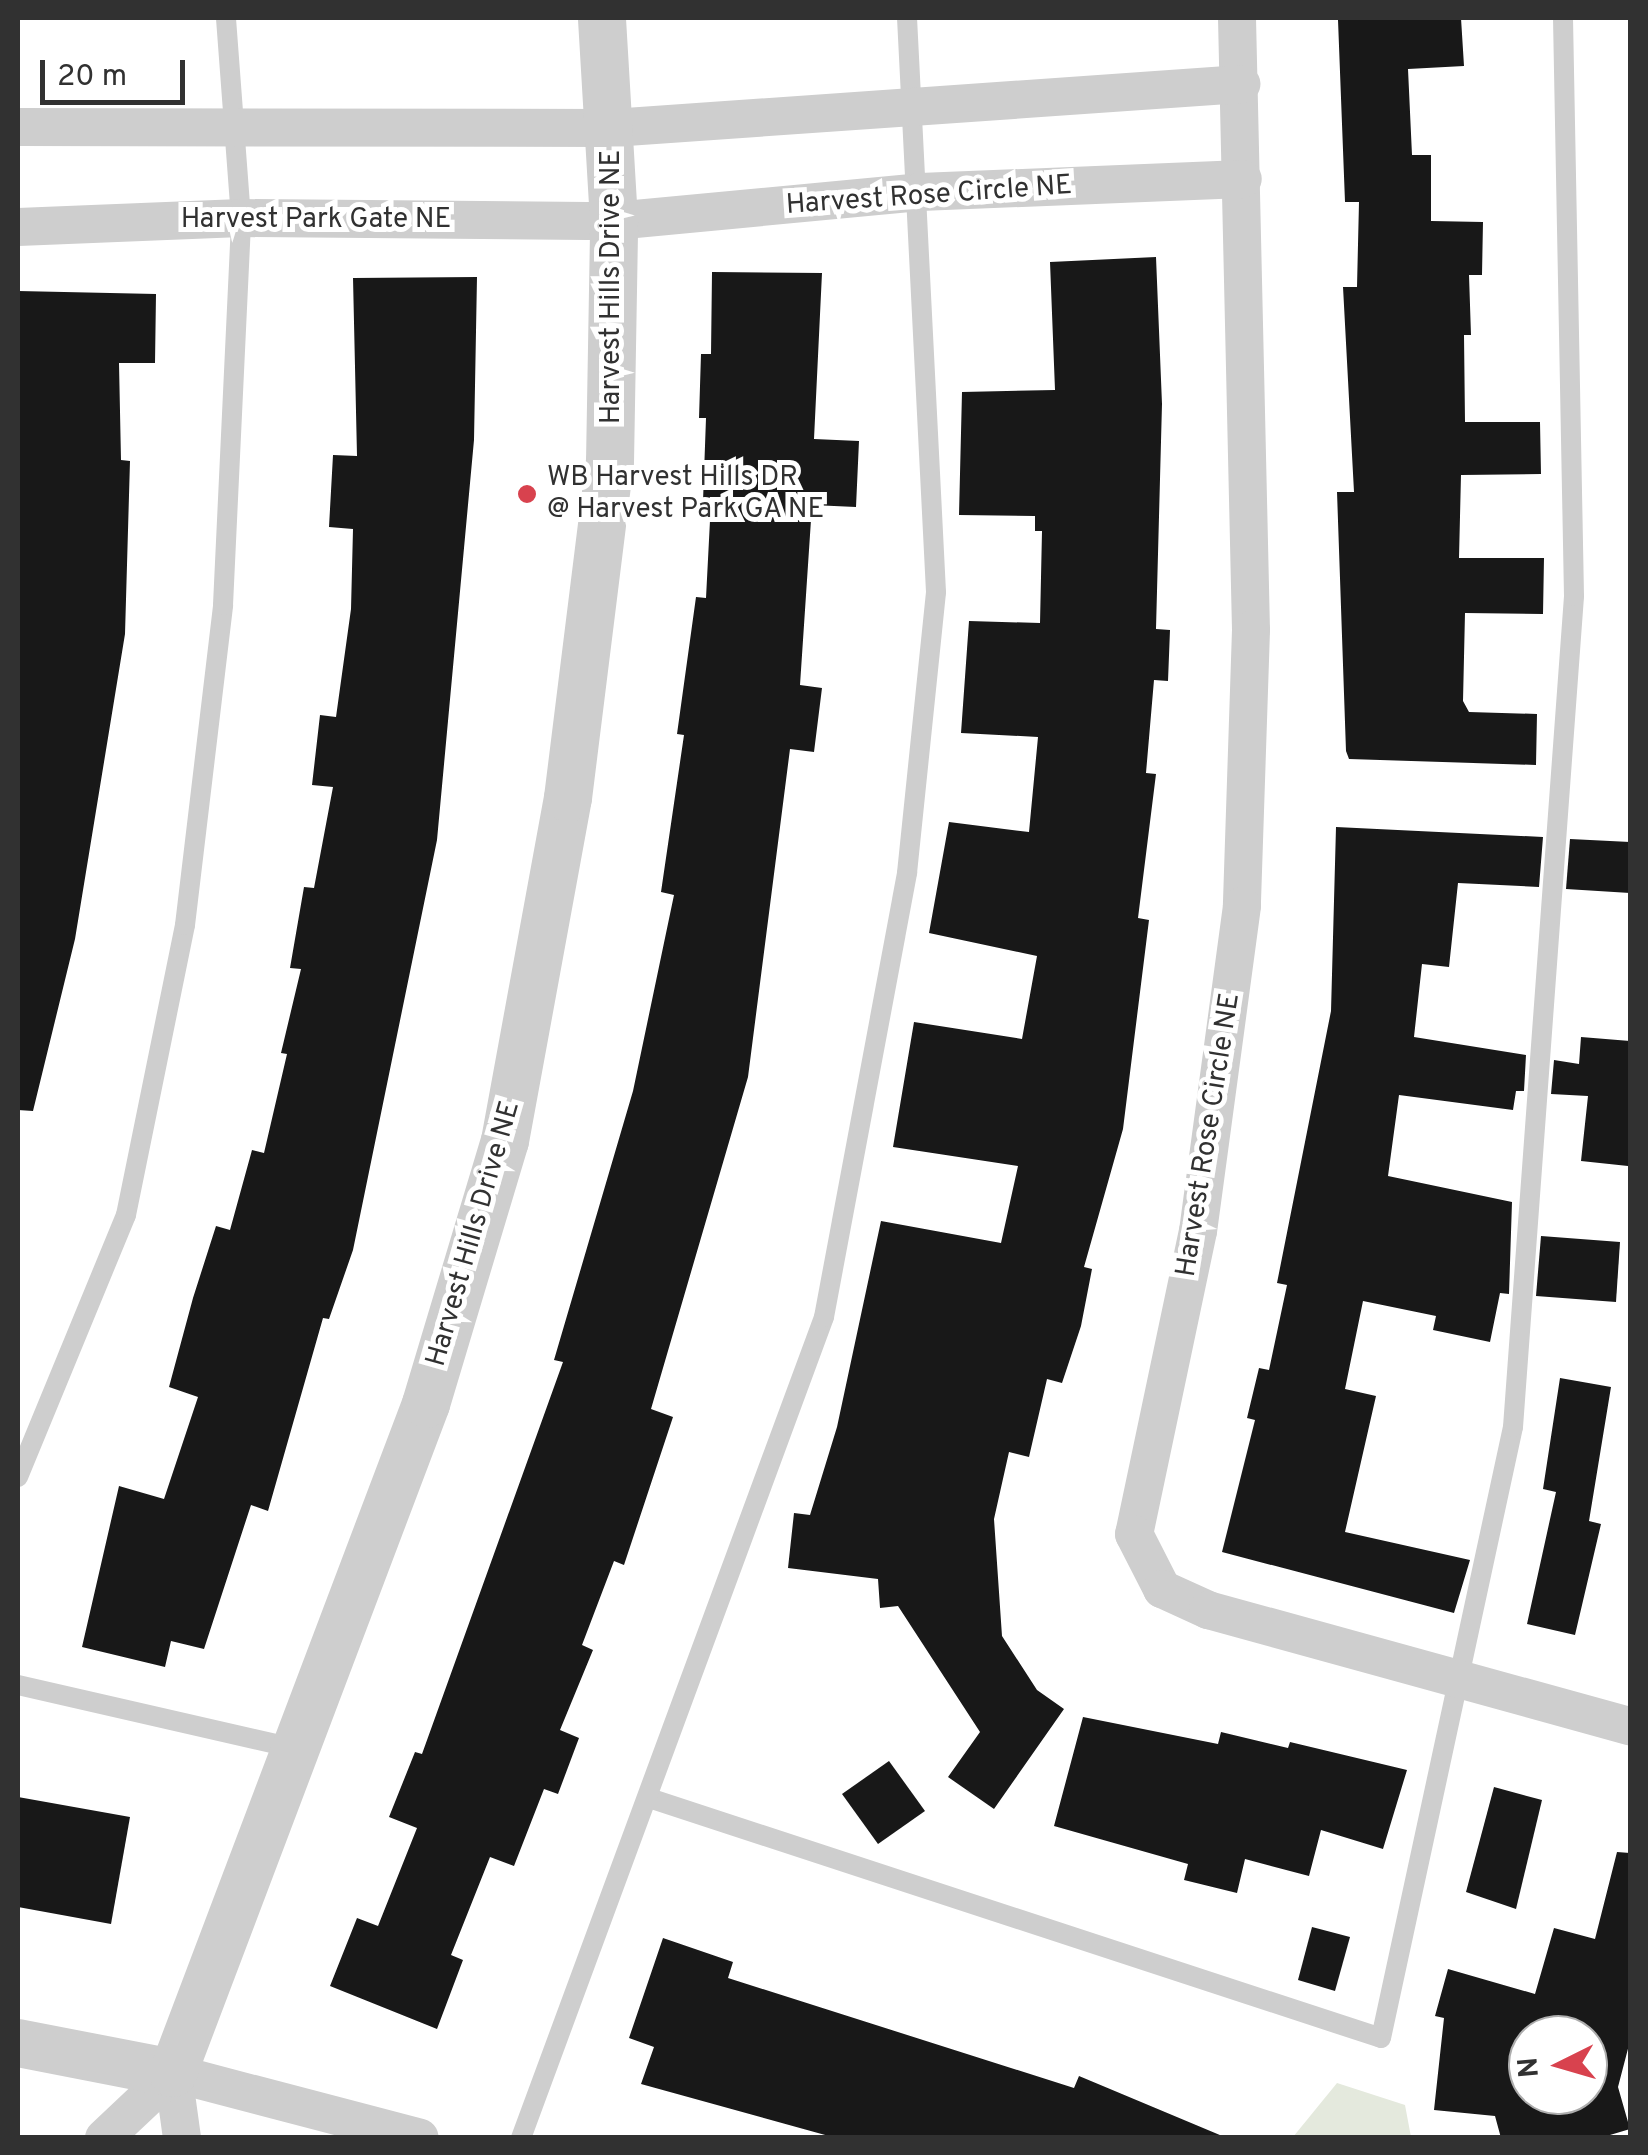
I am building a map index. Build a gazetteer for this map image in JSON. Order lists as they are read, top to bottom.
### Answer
{
  "streets": {
    "street": ["Harvest Rose Circle NE", "Harvest Park Gate NE", "Harvest Hills Drive NE"]
  },
  "crossings": [
    ["Harvest Rose Circle NE", "Harvest Park Gate NE"],
    ["Harvest Rose Circle NE", "Harvest Hills Drive NE"],
    ["Harvest Park Gate NE", "Harvest Hills Drive NE"]
  ],
  "places": ["WB Harvest Hills DR @ Harvest Park GA NE"],
  "scale_bar": "20 m",
  "north": "left"
}
